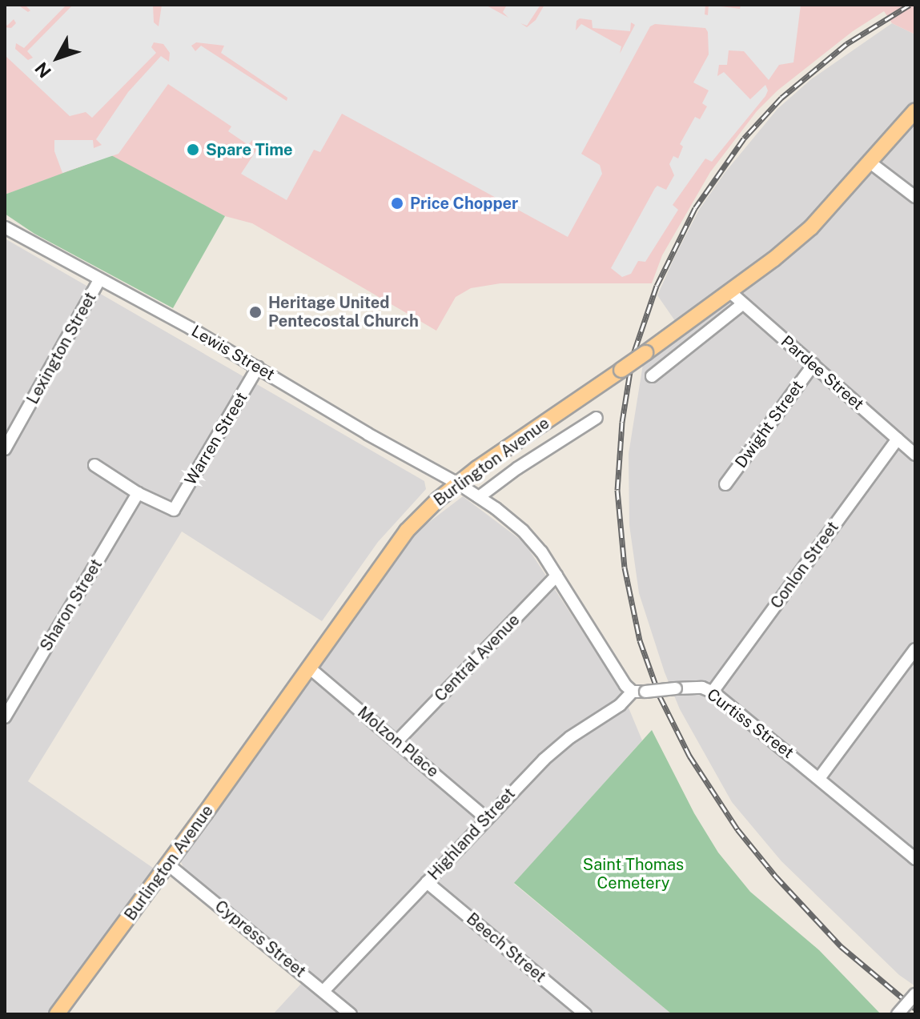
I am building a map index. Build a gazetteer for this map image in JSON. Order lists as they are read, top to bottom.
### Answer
{
  "streets": {
    "main road": ["Burlington Avenue"],
    "street": [
      "Lexington Street",
      "Lewis Street",
      "Pardee Street",
      "Dwight Street",
      "Warren Street",
      "Conlon Street",
      "Sharon Street",
      "Central Avenue",
      "Curtiss Street",
      "Molzon Place",
      "Highland Street",
      "Cypress Street",
      "Beech Street"
    ]
  },
  "crossings": [
    ["Lexington Street", "Lewis Street"],
    ["Lewis Street", "Warren Street"],
    ["Lewis Street", "Burlington Avenue"],
    ["Pardee Street", "Dwight Street"],
    ["Pardee Street", "Burlington Avenue"],
    ["Pardee Street", "Conlon Street"],
    ["Warren Street", "Sharon Street"],
    ["Burlington Avenue", "Molzon Place"],
    ["Burlington Avenue", "Cypress Street"],
    ["Conlon Street", "Curtiss Street"],
    ["Central Avenue", "Molzon Place"],
    ["Curtiss Street", "Highland Street"],
    ["Molzon Place", "Highland Street"],
    ["Highland Street", "Cypress Street"],
    ["Highland Street", "Beech Street"]
  ],
  "parks": ["Saint Thomas Cemetery"],
  "places": ["Spare Time", "Price Chopper", "Heritage United Pentecostal Church"],
  "north": "bottom left"
}
